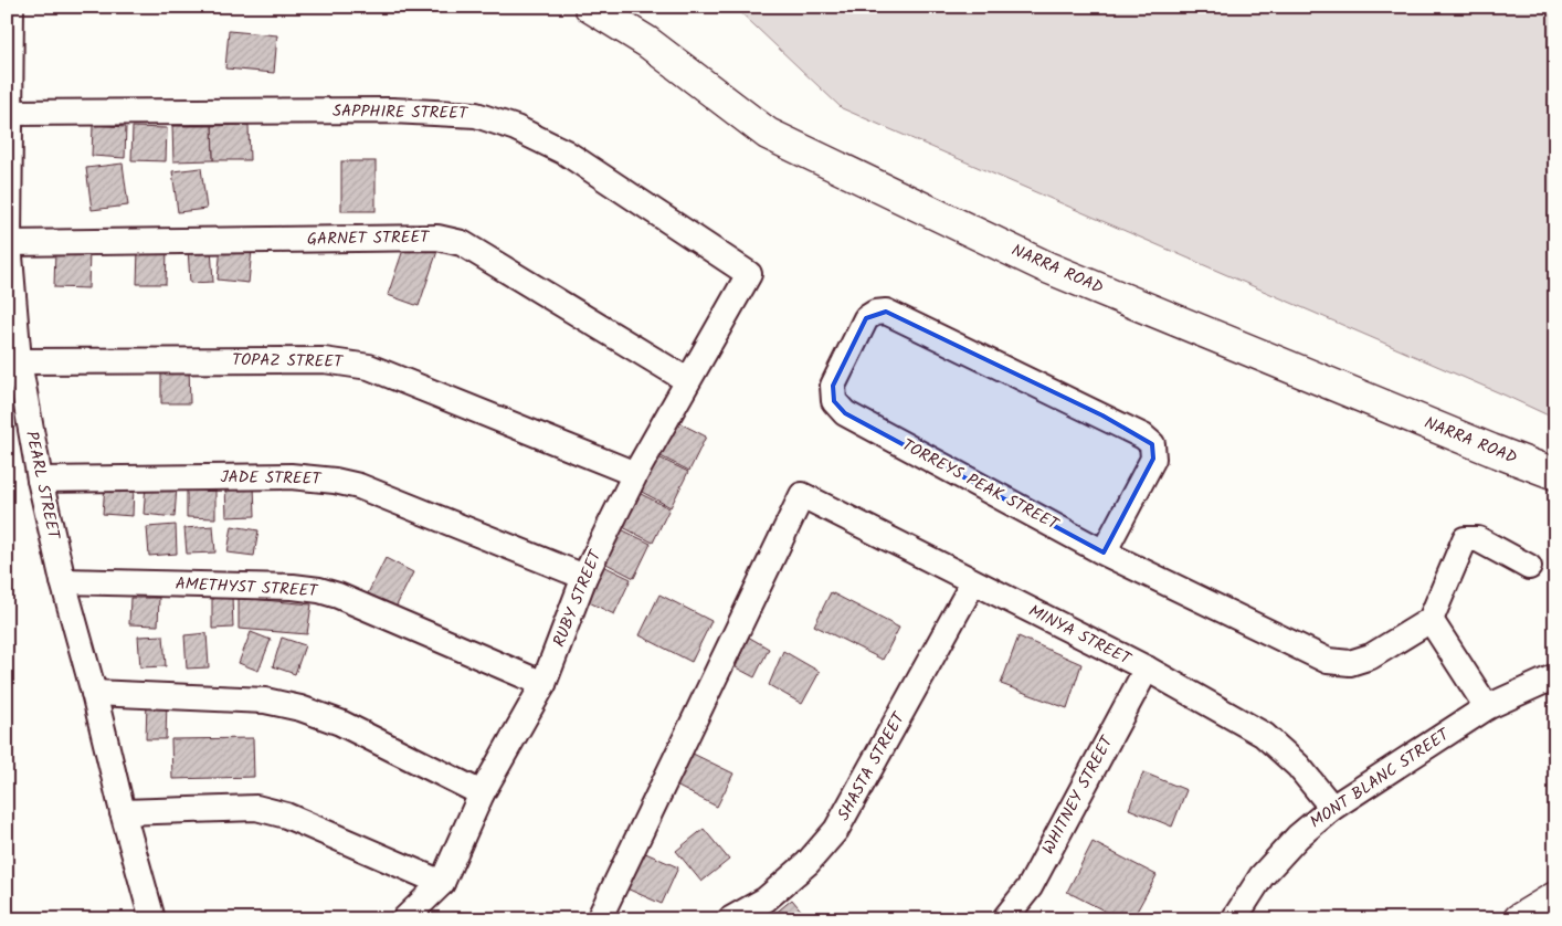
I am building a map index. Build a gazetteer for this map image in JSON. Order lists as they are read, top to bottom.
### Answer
{
  "streets": {
    "street": [
      "SAPPHIRE STREET",
      "GARNET STREET",
      "NARRA ROAD",
      "TOPAZ STREET",
      "JADE STREET",
      "PEARL STREET",
      "TORREYS PEAK STREET",
      "AMETHYST STREET",
      "RUBY STREET",
      "MINYA STREET",
      "SHASTA STREET",
      "MONT BLANC STREET",
      "WHITNEY STREET"
    ]
  },
  "crossings": [
    ["SAPPHIRE STREET", "PEARL STREET"],
    ["SAPPHIRE STREET", "RUBY STREET"],
    ["GARNET STREET", "PEARL STREET"],
    ["GARNET STREET", "RUBY STREET"],
    ["TOPAZ STREET", "PEARL STREET"],
    ["TOPAZ STREET", "RUBY STREET"],
    ["JADE STREET", "PEARL STREET"],
    ["JADE STREET", "RUBY STREET"],
    ["PEARL STREET", "AMETHYST STREET"],
    ["AMETHYST STREET", "RUBY STREET"],
    ["MINYA STREET", "SHASTA STREET"],
    ["MINYA STREET", "MONT BLANC STREET"],
    ["MINYA STREET", "WHITNEY STREET"]
  ]
}
